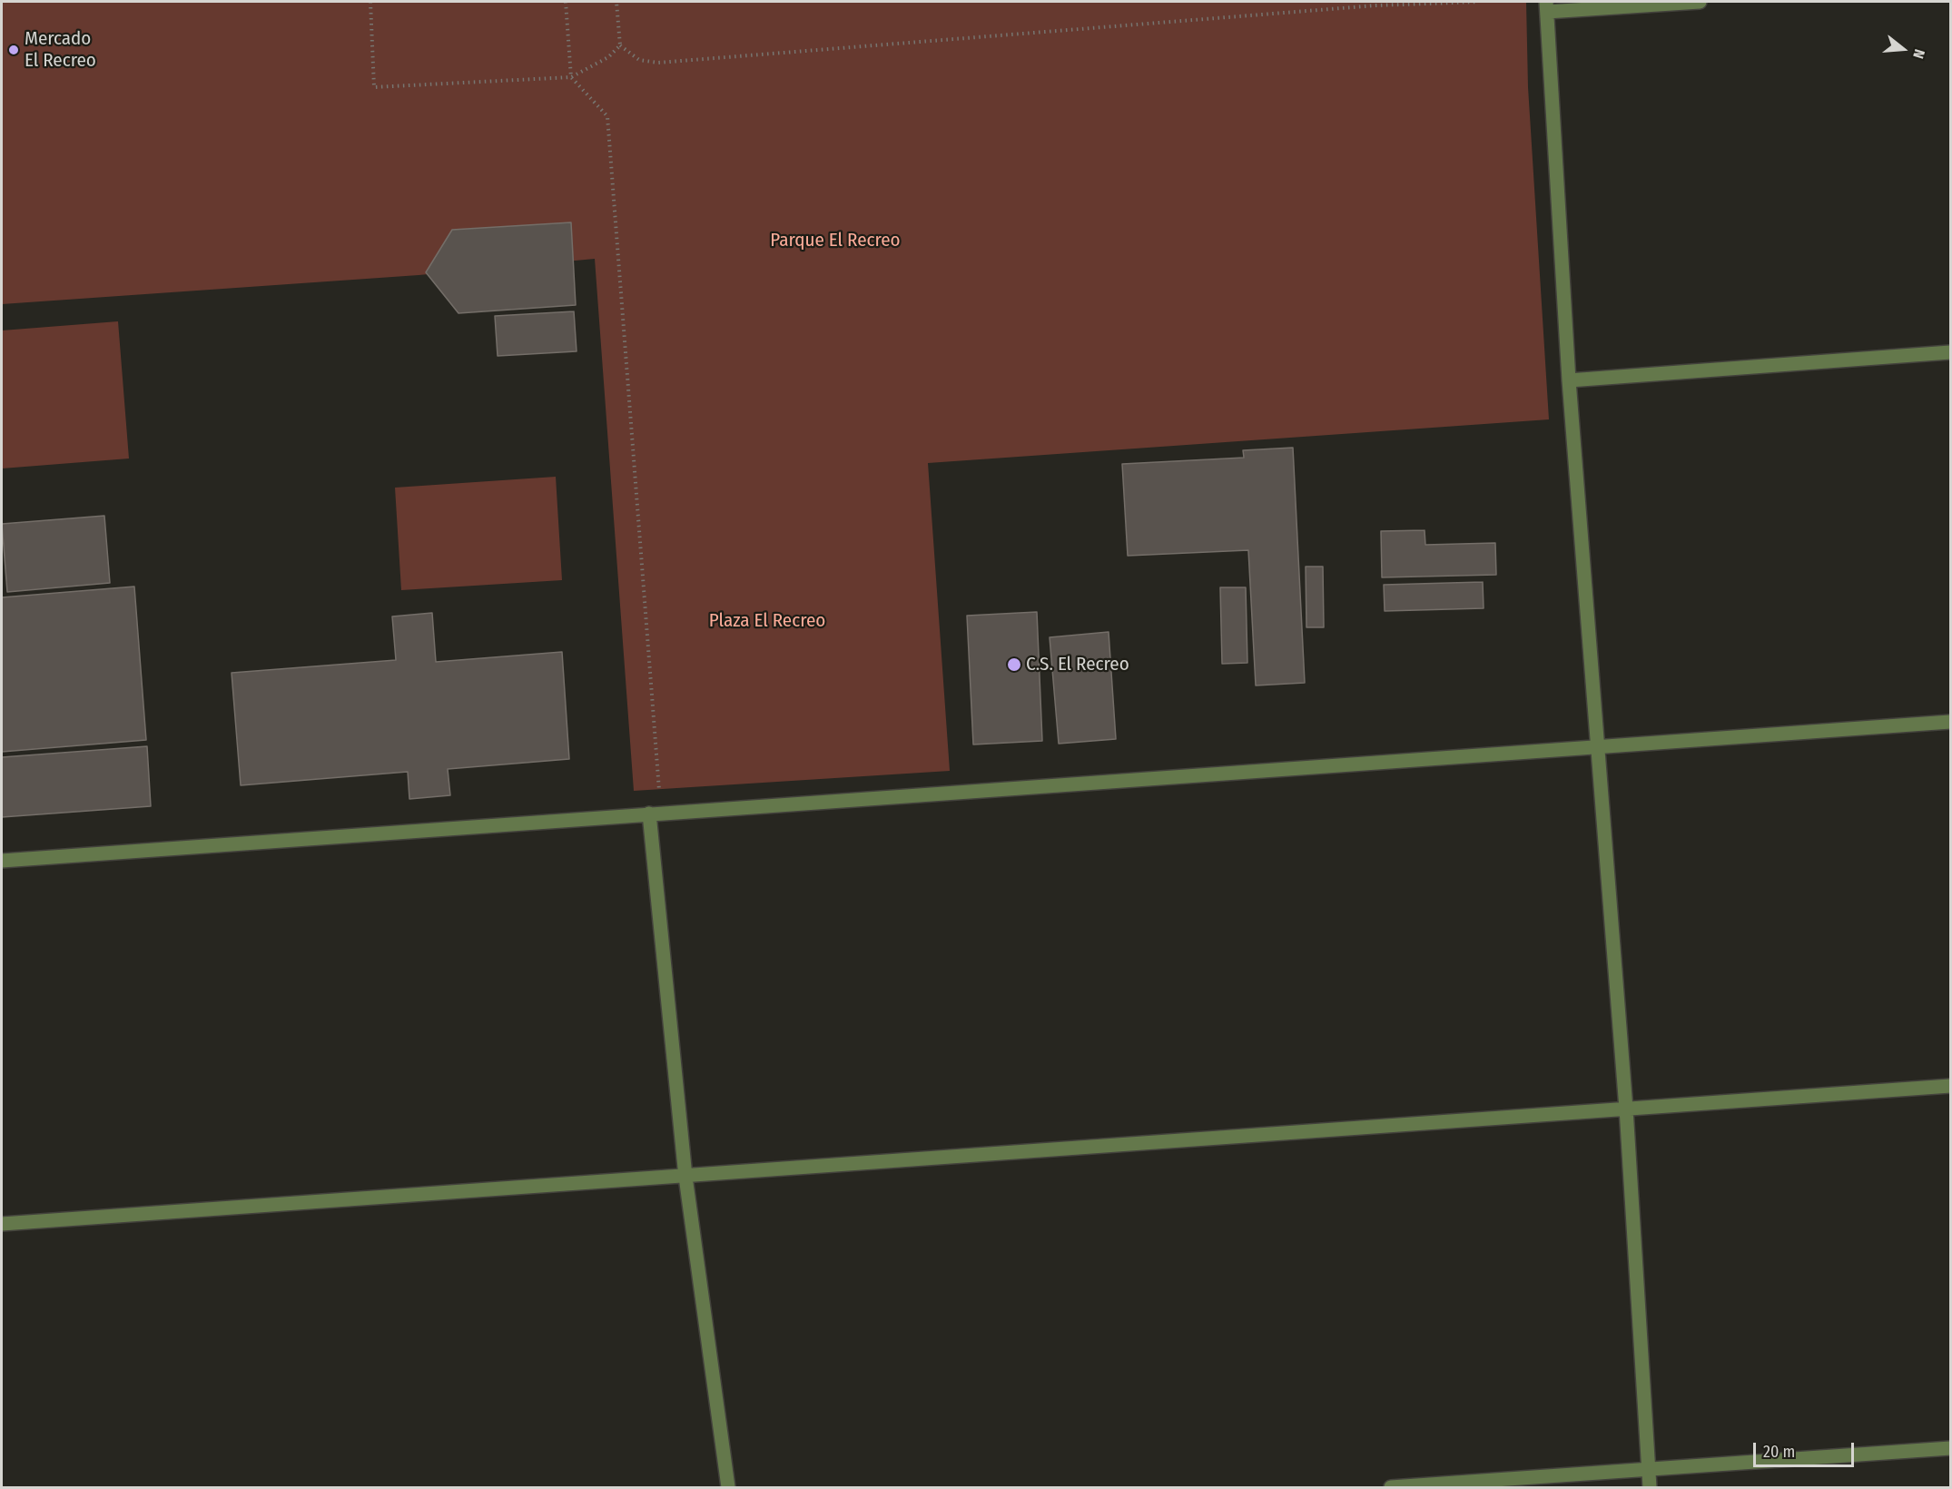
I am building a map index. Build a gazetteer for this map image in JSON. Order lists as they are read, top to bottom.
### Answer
{
  "parks": ["Parque El Recreo", "Plaza El Recreo"],
  "places": ["Mercado El Recreo", "C.S. El Recreo"],
  "scale_bar": "20 m",
  "north": "right"
}
